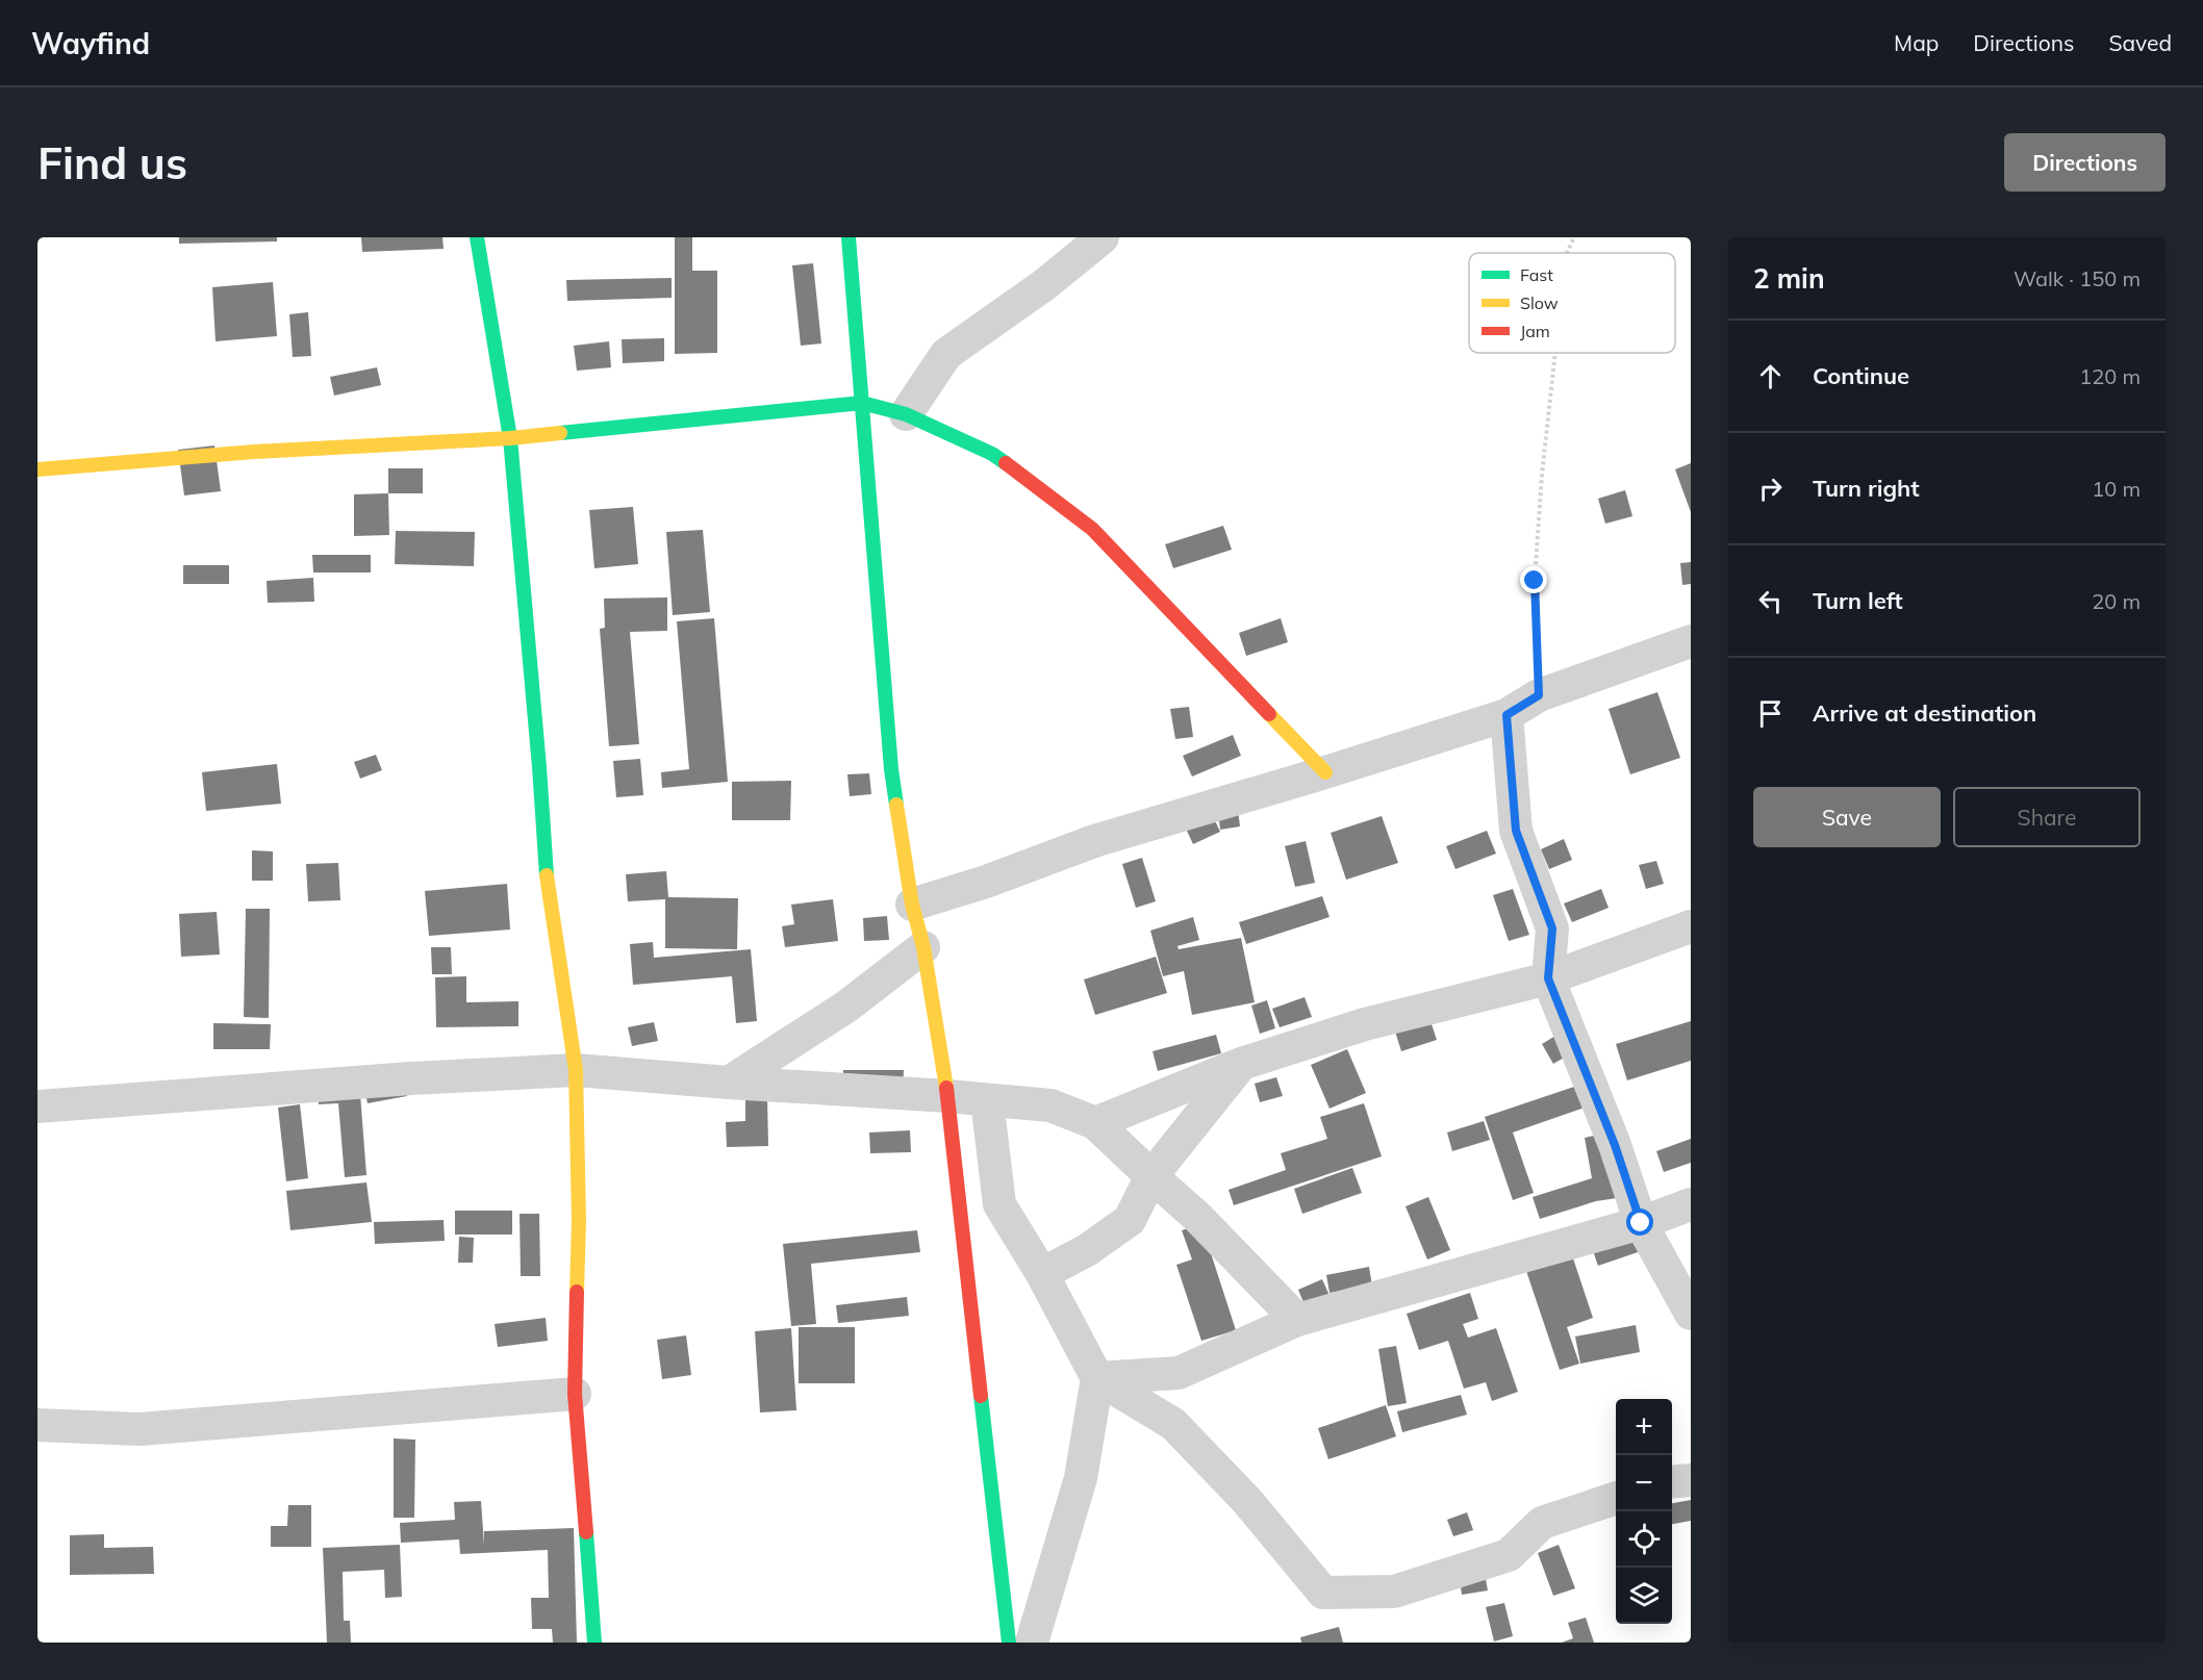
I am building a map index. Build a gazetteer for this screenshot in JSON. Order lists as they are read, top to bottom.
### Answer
{
  "legend": ["Fast", "Slow", "Jam"],
  "page": {
    "header": "Wayfind",
    "nav": ["Map", "Directions", "Saved"],
    "buttons": [
      "Directions",
      ["Save", "Share"]
    ],
    "title": "Find us",
    "heading": ["2 min", "Walk · 150 m"],
    "list": [
      ["Continue", "120 m"],
      ["Turn right", "10 m"],
      ["Turn left", "20 m"],
      "Arrive at destination"
    ],
    "map_buttons": ["+", "−"]
  }
}
